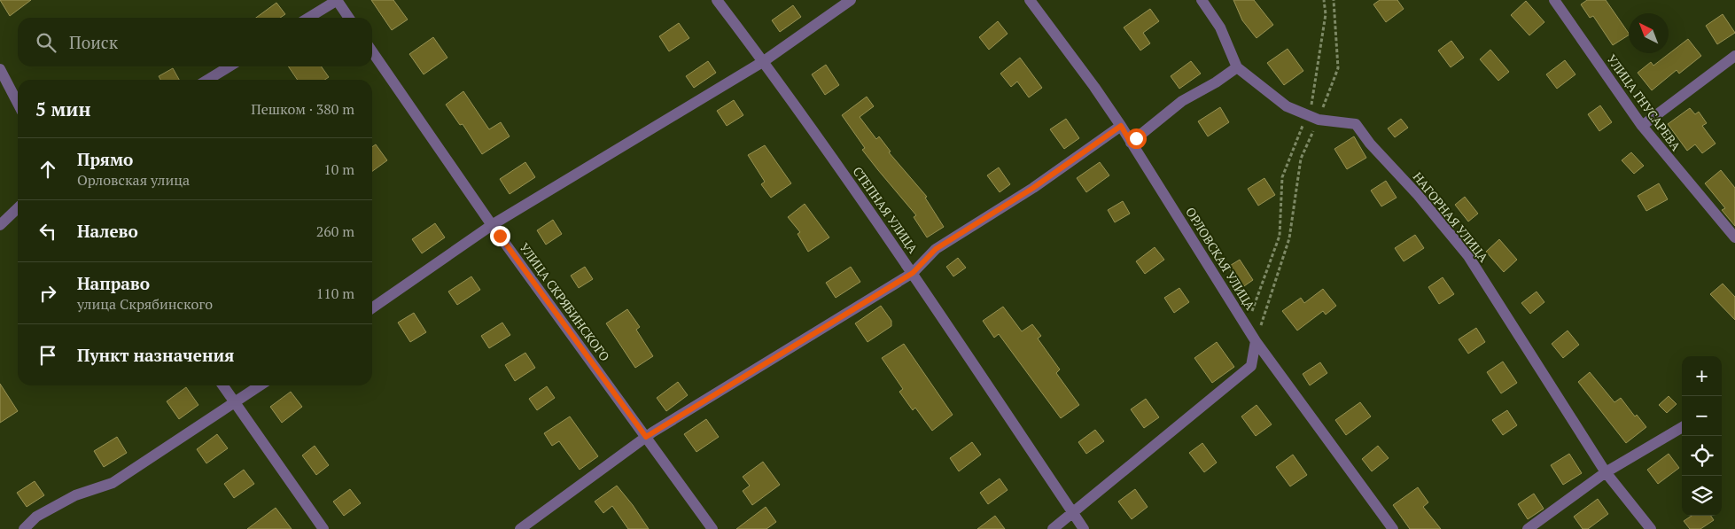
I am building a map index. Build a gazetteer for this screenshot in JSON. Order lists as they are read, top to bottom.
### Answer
{
  "streets": {
    "street": [
      "УЛИЦА ГНУСАРЕВА",
      "СТЕПНАЯ УЛИЦА",
      "НАГОРНАЯ УЛИЦА",
      "ОРЛОВСКАЯ УЛИЦА",
      "УЛИЦА СКРЯБИНСКОГО"
    ]
  },
  "north": "top left",
  "page": {
    "search": "Поиск",
    "heading": ["5 мин", "Пешком · 380 m"],
    "list": [
      ["Прямо", "Орловская улица", "10 m"],
      ["Налево", "260 m"],
      ["Направо", "улица Скрябинского", "110 m"],
      "Пункт назначения"
    ],
    "map_buttons": ["+", "−"]
  }
}
